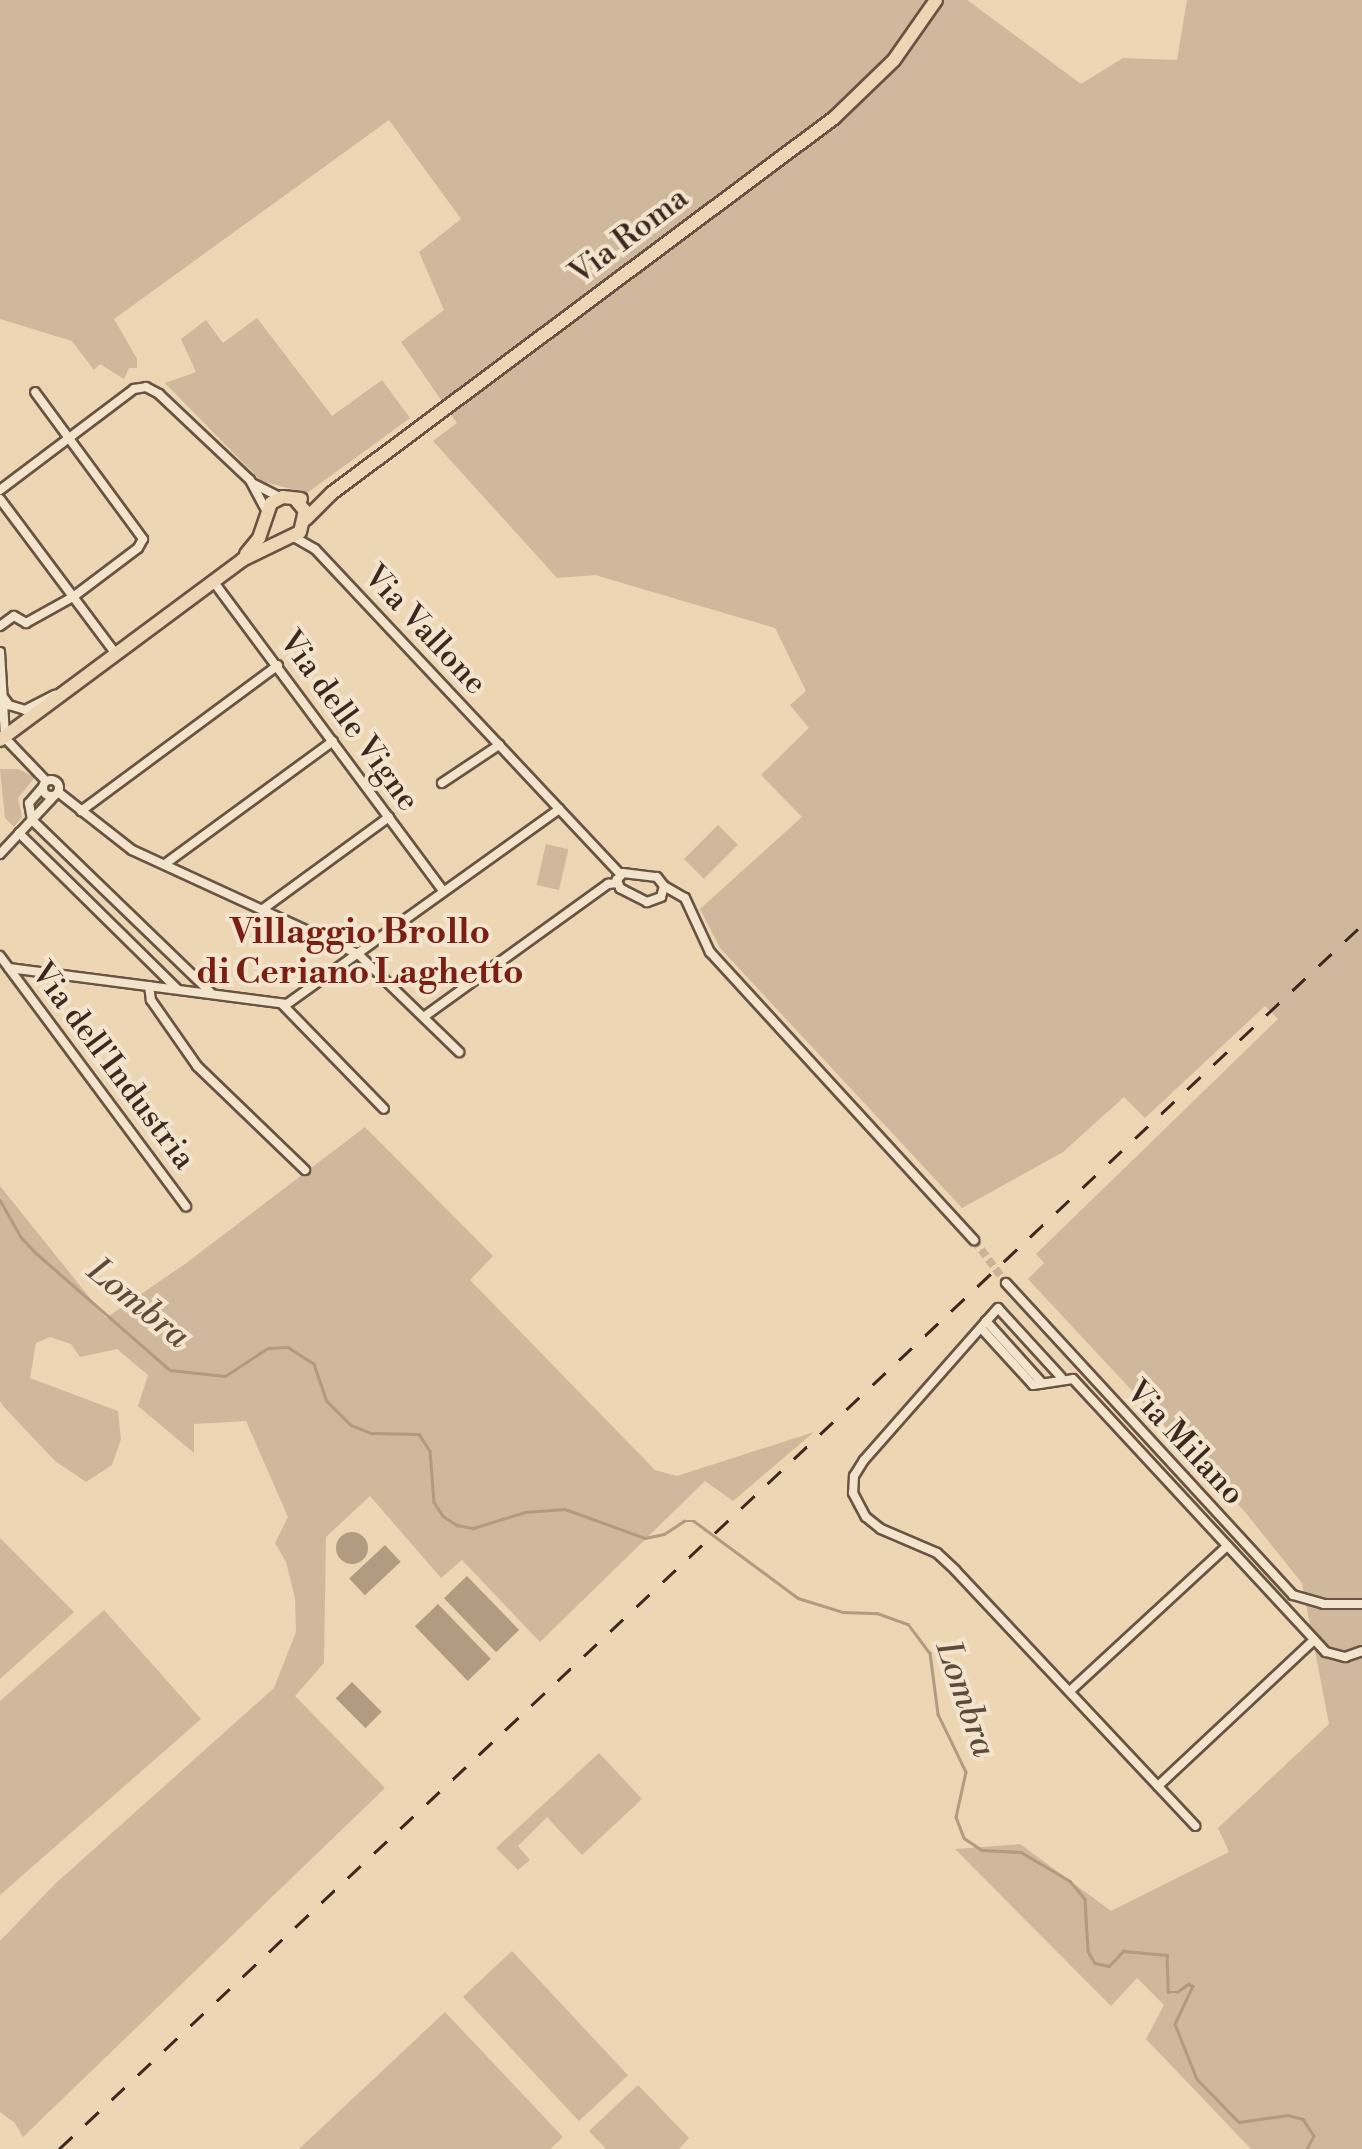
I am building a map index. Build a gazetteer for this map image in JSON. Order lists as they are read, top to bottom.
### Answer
{
  "streets": {
    "main road": ["Via Roma"],
    "street": [
      "Via Vallone",
      "Via delle Vigne",
      "Via dell'Industria",
      "Via Milano"
    ]
  },
  "crossings": [
    ["Via Roma", "Via Vallone"],
    ["Via Roma", "Via delle Vigne"]
  ],
  "districts": ["Villaggio Brollo di Ceriano Laghetto"],
  "water": ["Lombra"]
}
